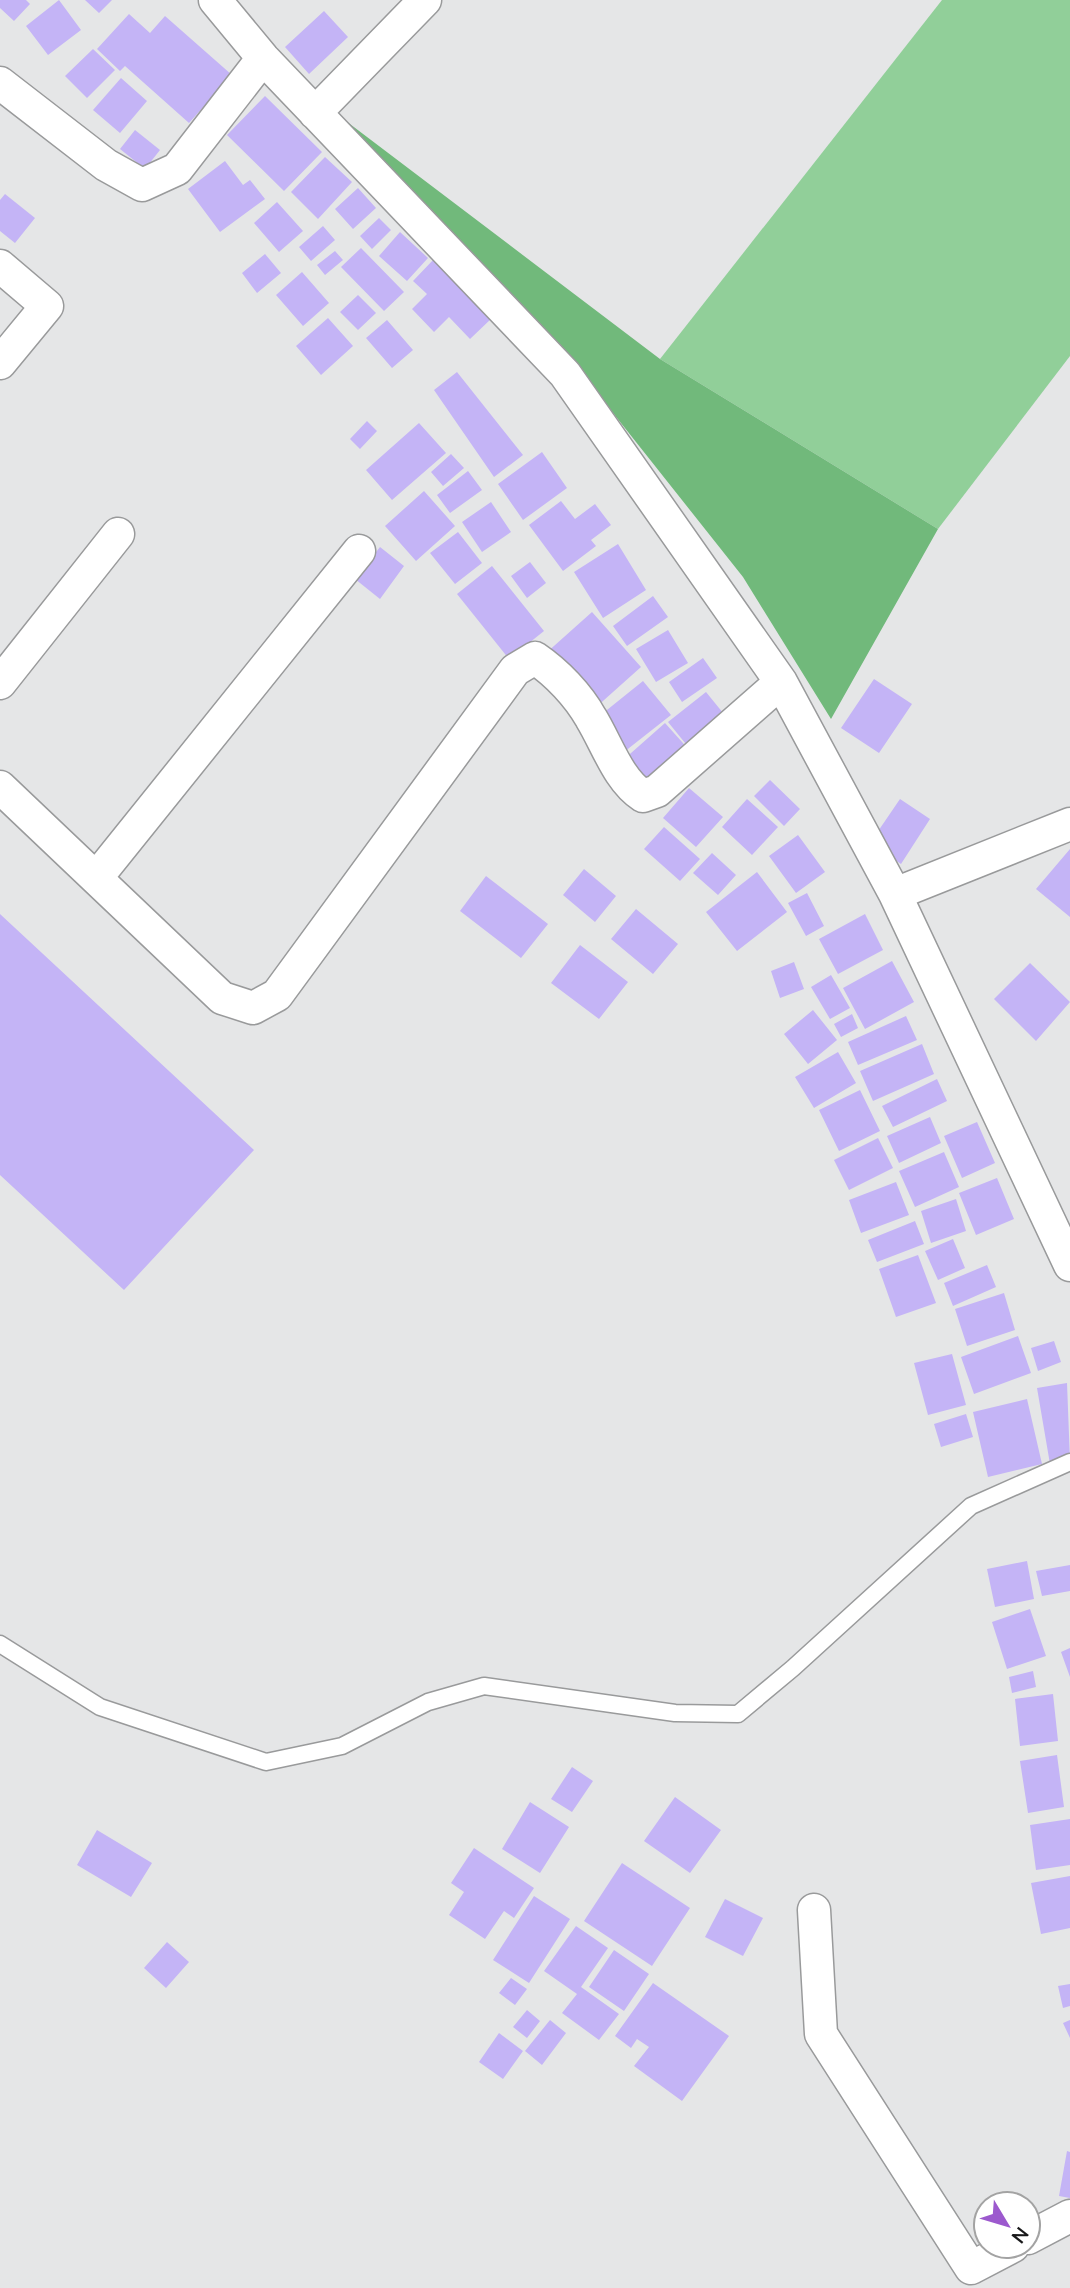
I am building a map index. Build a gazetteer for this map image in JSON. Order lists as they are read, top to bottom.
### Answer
{
  "north": "bottom right"
}
